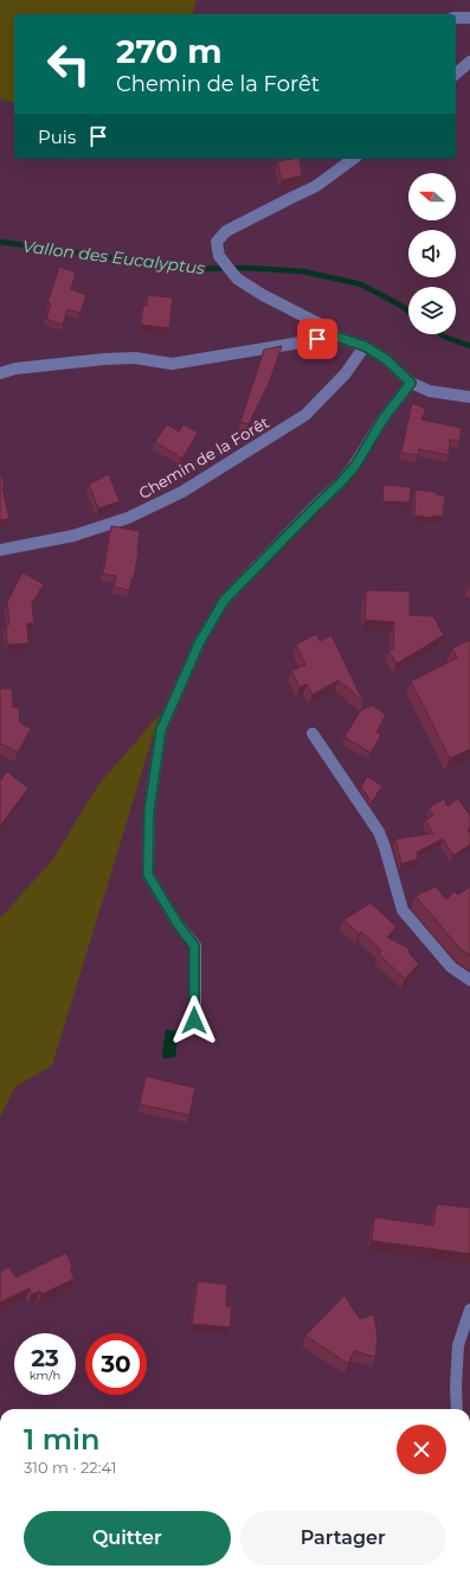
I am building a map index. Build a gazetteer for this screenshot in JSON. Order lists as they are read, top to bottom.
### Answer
{
  "streets": {
    "street": ["Chemin de la Forêt"]
  },
  "water": ["Vallon des Eucalyptus"],
  "north": "left",
  "page": {
    "turn": ["270 m", "Chemin de la Forêt"],
    "then": "Puis",
    "speed": "23 km/h",
    "limit": "30",
    "heading": ["1 min", "310 m · 22:41"],
    "buttons": ["Quitter", "Partager"]
  }
}
